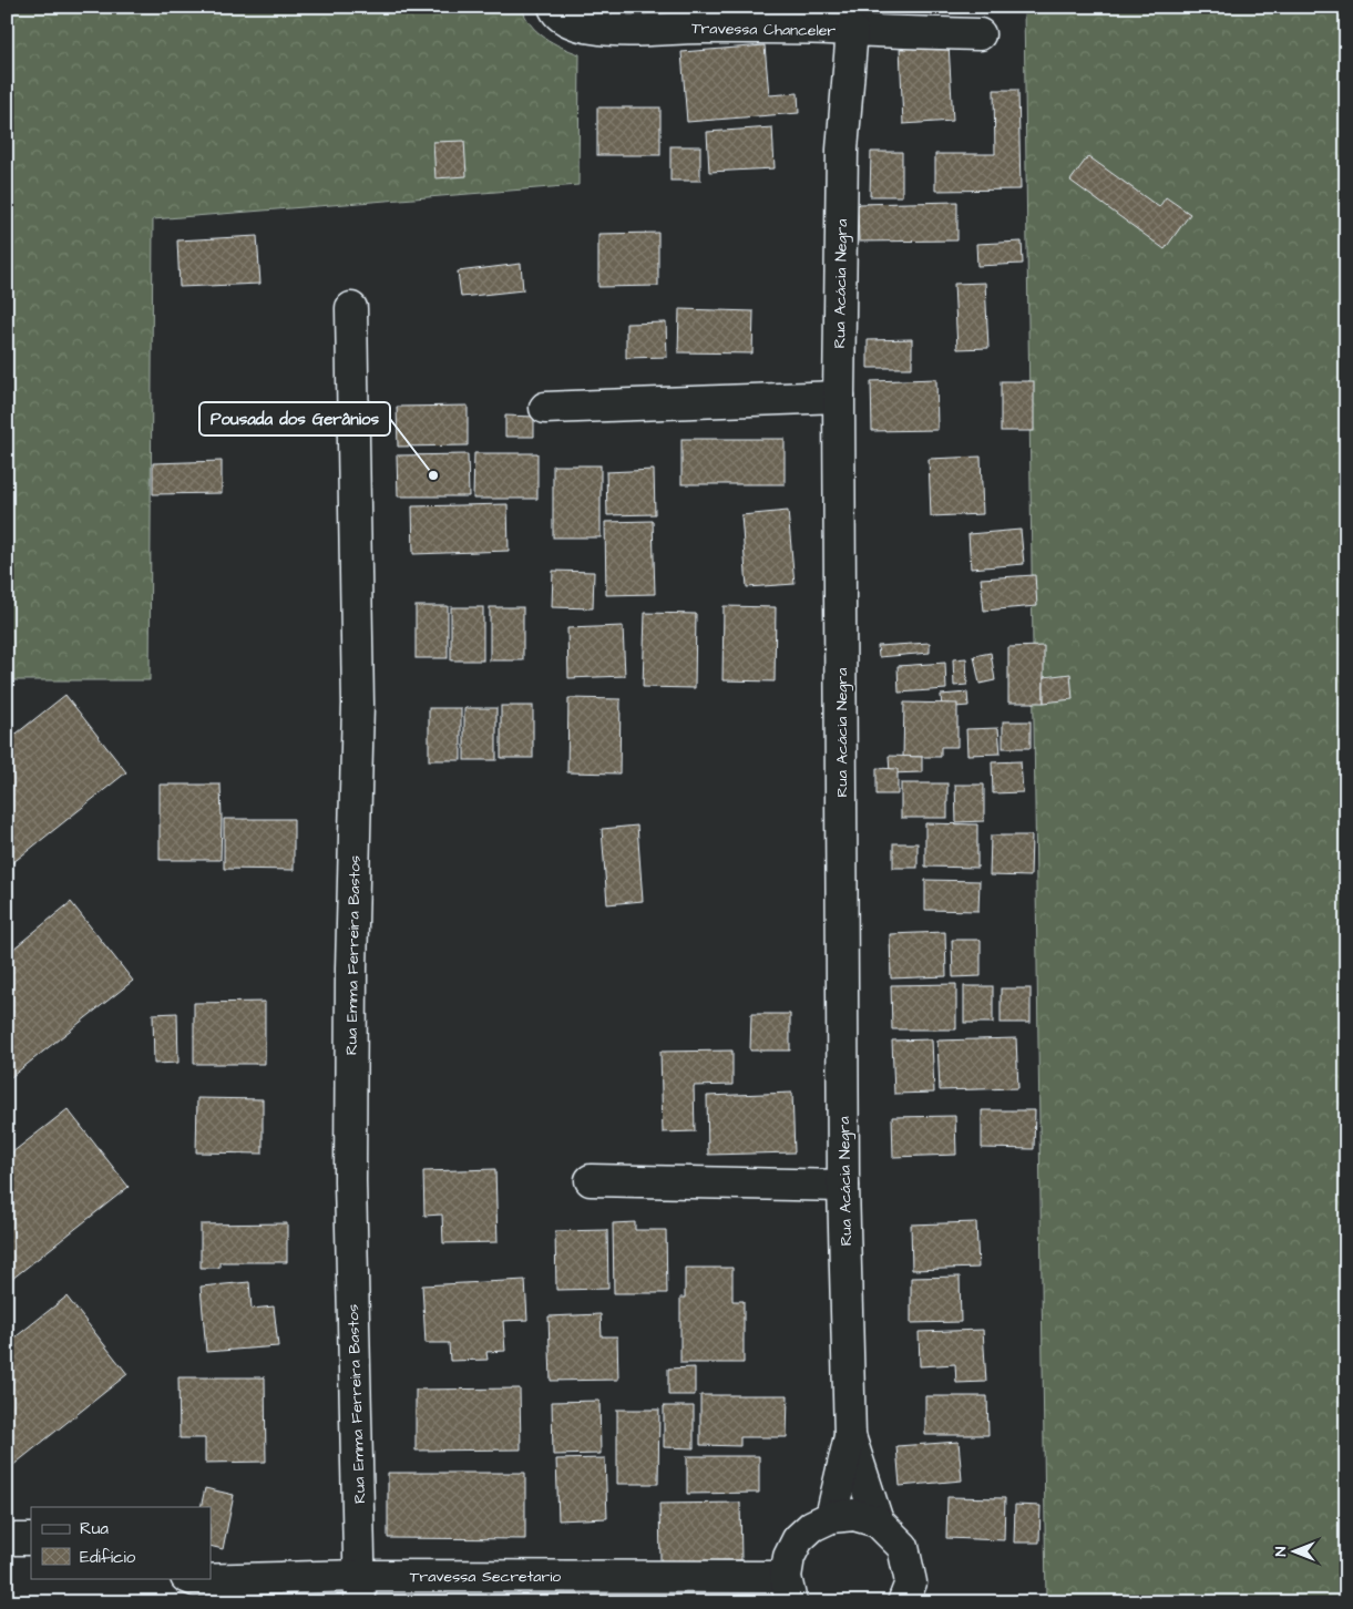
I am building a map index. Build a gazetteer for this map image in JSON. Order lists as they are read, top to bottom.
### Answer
{
  "streets": {
    "street": [
      "Travessa Chanceler",
      "Rua Acácia Negra",
      "Rua Emma Ferreira Bastos",
      "Travessa Secretario"
    ]
  },
  "crossings": [
    ["Travessa Chanceler", "Rua Acácia Negra"],
    ["Rua Emma Ferreira Bastos", "Travessa Secretario"]
  ],
  "places": ["Pousada dos Gerânios"],
  "legend": ["Rua", "Edifício"],
  "north": "left"
}
